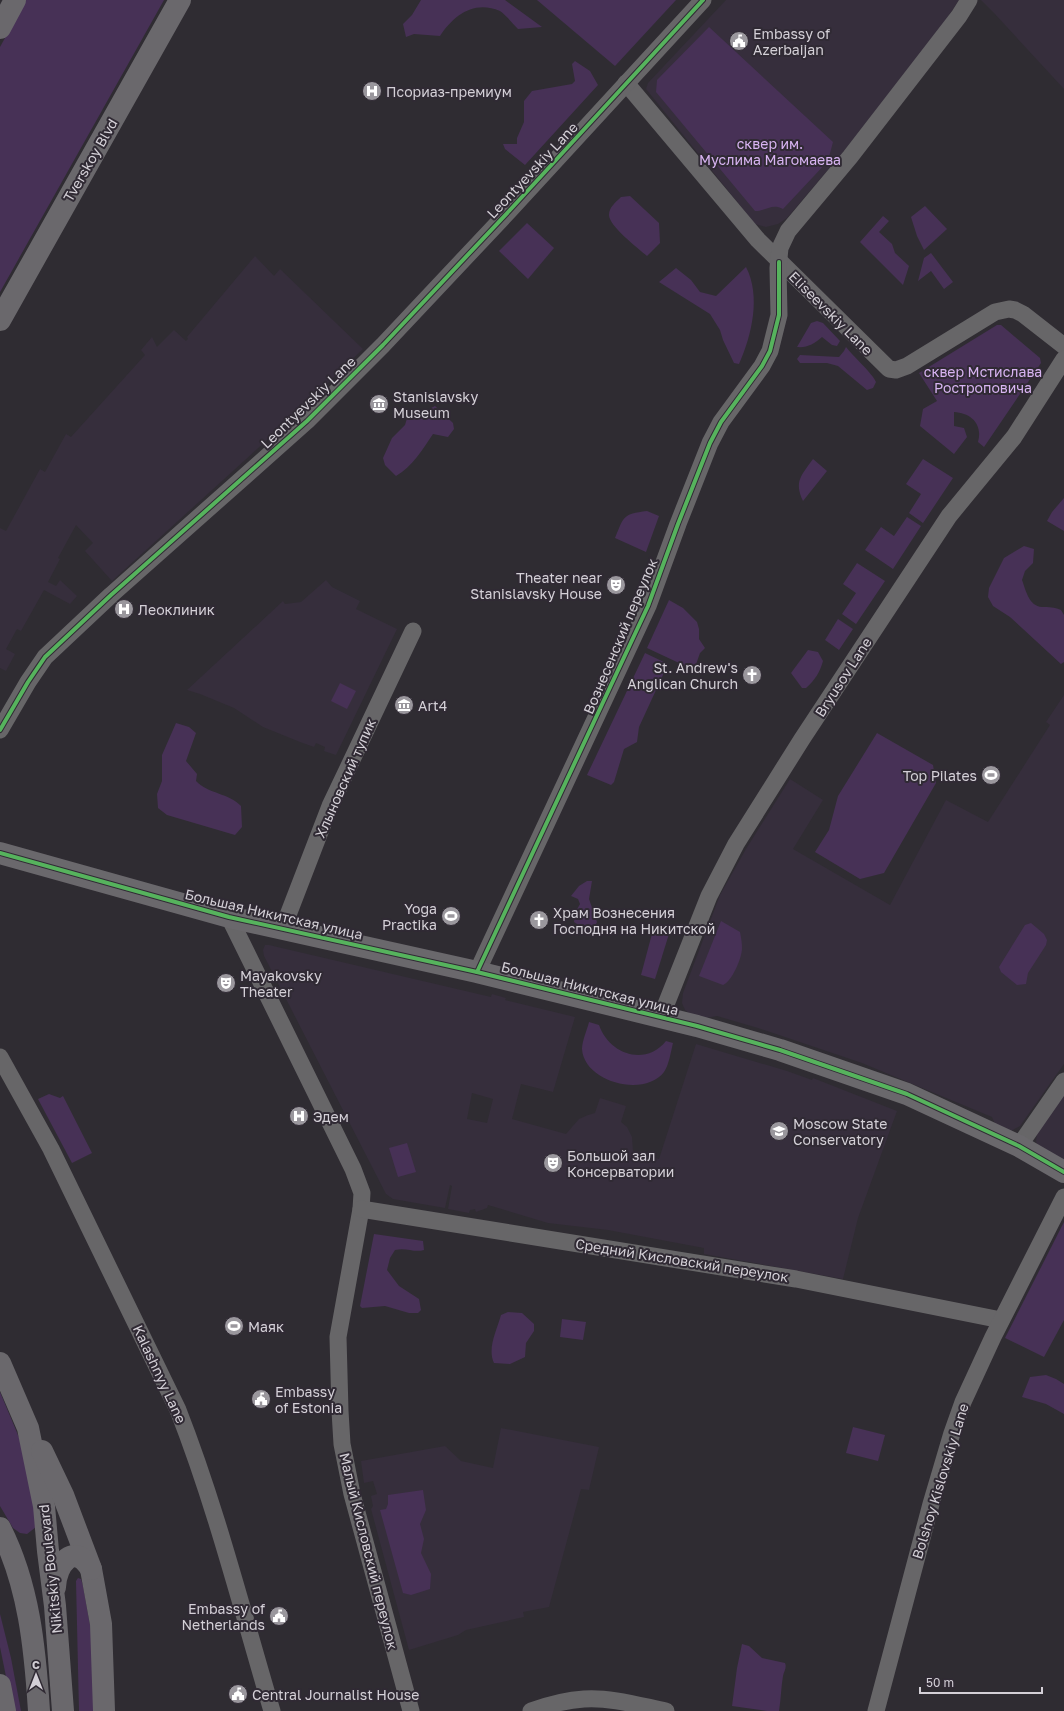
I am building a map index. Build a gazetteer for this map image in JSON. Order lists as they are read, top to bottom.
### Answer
{
  "streets": {
    "main road": ["Tverskoy Blvd", "Большая Никитская улица", "Nikitskiy Boulevard"],
    "street": [
      "Leontyevskiy Lane",
      "Eliseevskiy Lane",
      "Вознесенский переулок",
      "Bryusov Lane",
      "Хлыновский тупик",
      "Средний Кисловский переулок",
      "Kalashnyy Lane",
      "Bolshoy Kislovskiy Lane",
      "Малый Кисловский переулок"
    ]
  },
  "crossings": [
    ["Leontyevskiy Lane", "Eliseevskiy Lane"],
    ["Eliseevskiy Lane", "Вознесенский переулок"],
    ["Вознесенский переулок", "Большая Никитская улица"],
    ["Bryusov Lane", "Большая Никитская улица"],
    ["Хлыновский тупик", "Большая Никитская улица"],
    ["Большая Никитская улица", "Малый Кисловский переулок"],
    ["Средний Кисловский переулок", "Bolshoy Kislovskiy Lane"],
    ["Средний Кисловский переулок", "Малый Кисловский переулок"]
  ],
  "parks": ["сквер им. Муслима Магомаева", "сквер Мстислава Ростроповича"],
  "places": {
    "public building": [
      "Embassy of Azerbaijan",
      "Embassy of Estonia",
      "Embassy of Netherlands",
      "Central Journalist House"
    ],
    "hospital": ["Псориаз-премиум", "Леоклиник", "Эдем"],
    "museum": ["Stanislavsky Museum", "Art4"],
    "theatre": ["Theater near Stanislavsky House", "Mayakovsky Theater", "Большой зал Консерватории"],
    "church": ["St. Andrew's Anglican Church", "Храм Вознесения Господня на Никитской"],
    "sports": ["Top Pilates", "Yoga Practika", "Маяк"],
    "school or university": ["Moscow State Conservatory"]
  },
  "scale_bar": "50 m",
  "north": "top"
}
